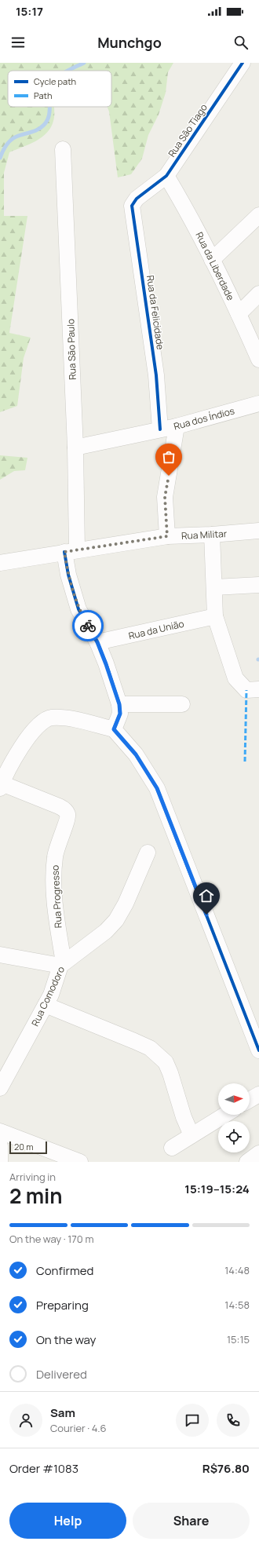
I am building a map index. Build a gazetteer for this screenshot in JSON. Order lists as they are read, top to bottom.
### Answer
{
  "streets": {
    "street": [
      "Rua São Tiago",
      "Rua da Liberdade",
      "Rua da Felicidade",
      "Rua São Paulo",
      "Rua dos Índios",
      "Rua Militar",
      "Rua da União",
      "Rua Progresso",
      "Rua Comodoro"
    ]
  },
  "crossings": [
    ["Rua São Tiago", "Rua da Liberdade"],
    ["Rua São Tiago", "Rua da Felicidade"],
    ["Rua da Felicidade", "Rua dos Índios"],
    ["Rua São Paulo", "Rua dos Índios"],
    ["Rua São Paulo", "Rua Militar"],
    ["Rua São Paulo", "Rua da União"],
    ["Rua Progresso", "Rua Comodoro"]
  ],
  "legend": ["Cycle path", "Path"],
  "scale_bar": "20 m",
  "north": "right",
  "page": {
    "status": "15:17",
    "header": "Munchgo",
    "scale": "20 m",
    "heading": ["2 min", "Arriving in", "15:19–15:24"],
    "panel": [
      "Sam",
      "Courier · 4.6",
      "Order #1083",
      "R$76.80"
    ],
    "bar": "On the way · 170 m",
    "list": [
      ["Confirmed", "14:48"],
      ["Preparing", "14:58"],
      ["On the way", "15:15"],
      "Delivered"
    ],
    "buttons": ["Help", "Share"]
  }
}
